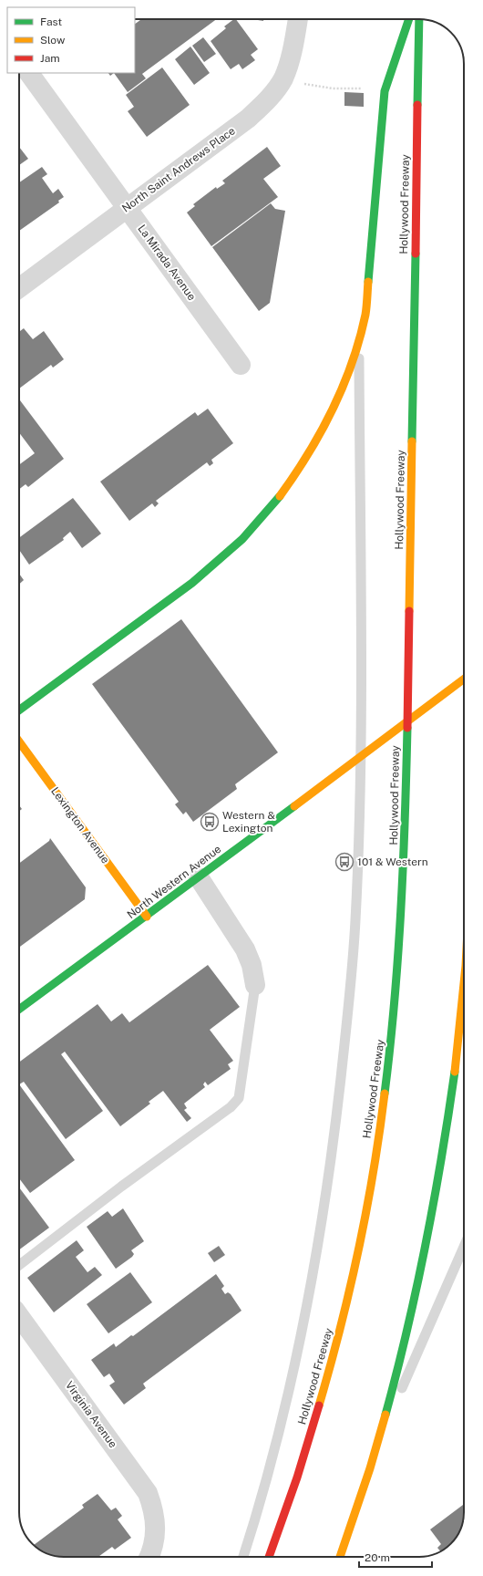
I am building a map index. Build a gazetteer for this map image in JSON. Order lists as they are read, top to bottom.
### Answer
{
  "streets": {
    "main road": ["Hollywood Freeway", "Lexington Avenue", "North Western Avenue"],
    "street": ["North Saint Andrews Place", "La Mirada Avenue", "Virginia Avenue"]
  },
  "crossings": [
    ["North Saint Andrews Place", "La Mirada Avenue"],
    ["Lexington Avenue", "North Western Avenue"]
  ],
  "places": {
    "bus stop": ["Western & Lexington", "101 & Western"]
  },
  "legend": ["Fast", "Slow", "Jam"],
  "scale_bar": "20 m"
}
